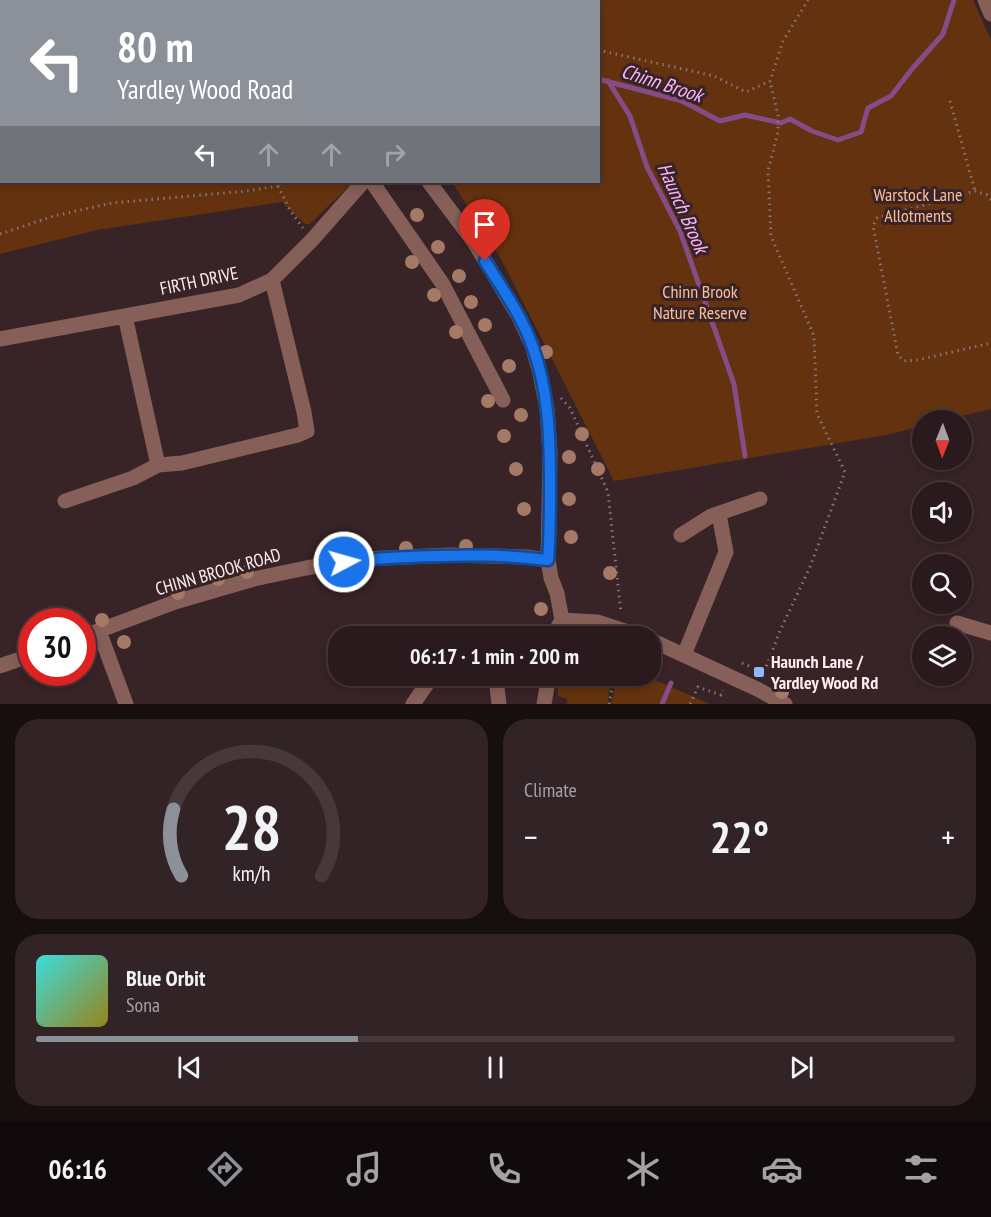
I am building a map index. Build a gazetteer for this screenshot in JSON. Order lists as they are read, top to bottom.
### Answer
{
  "streets": {
    "street": ["FIRTH DRIVE", "CHINN BROOK ROAD"]
  },
  "water": ["Chinn Brook", "Haunch Brook"],
  "parks": ["Warstock Lane Allotments", "Chinn Brook Nature Reserve"],
  "places": {
    "transit": ["Haunch Lane / Yardley Wood Rd"]
  },
  "north": "bottom",
  "page": {
    "turn": ["80 m", "Yardley Wood Road"],
    "limit": "30",
    "trip": "06:17 · 1 min · 200 m",
    "tile": "Climate",
    "heat": ["−", "22°", "+"],
    "song": ["Blue Orbit", "Sona"],
    "tabs": "06:16",
    "gauge": ["28", "km/h"]
  }
}
